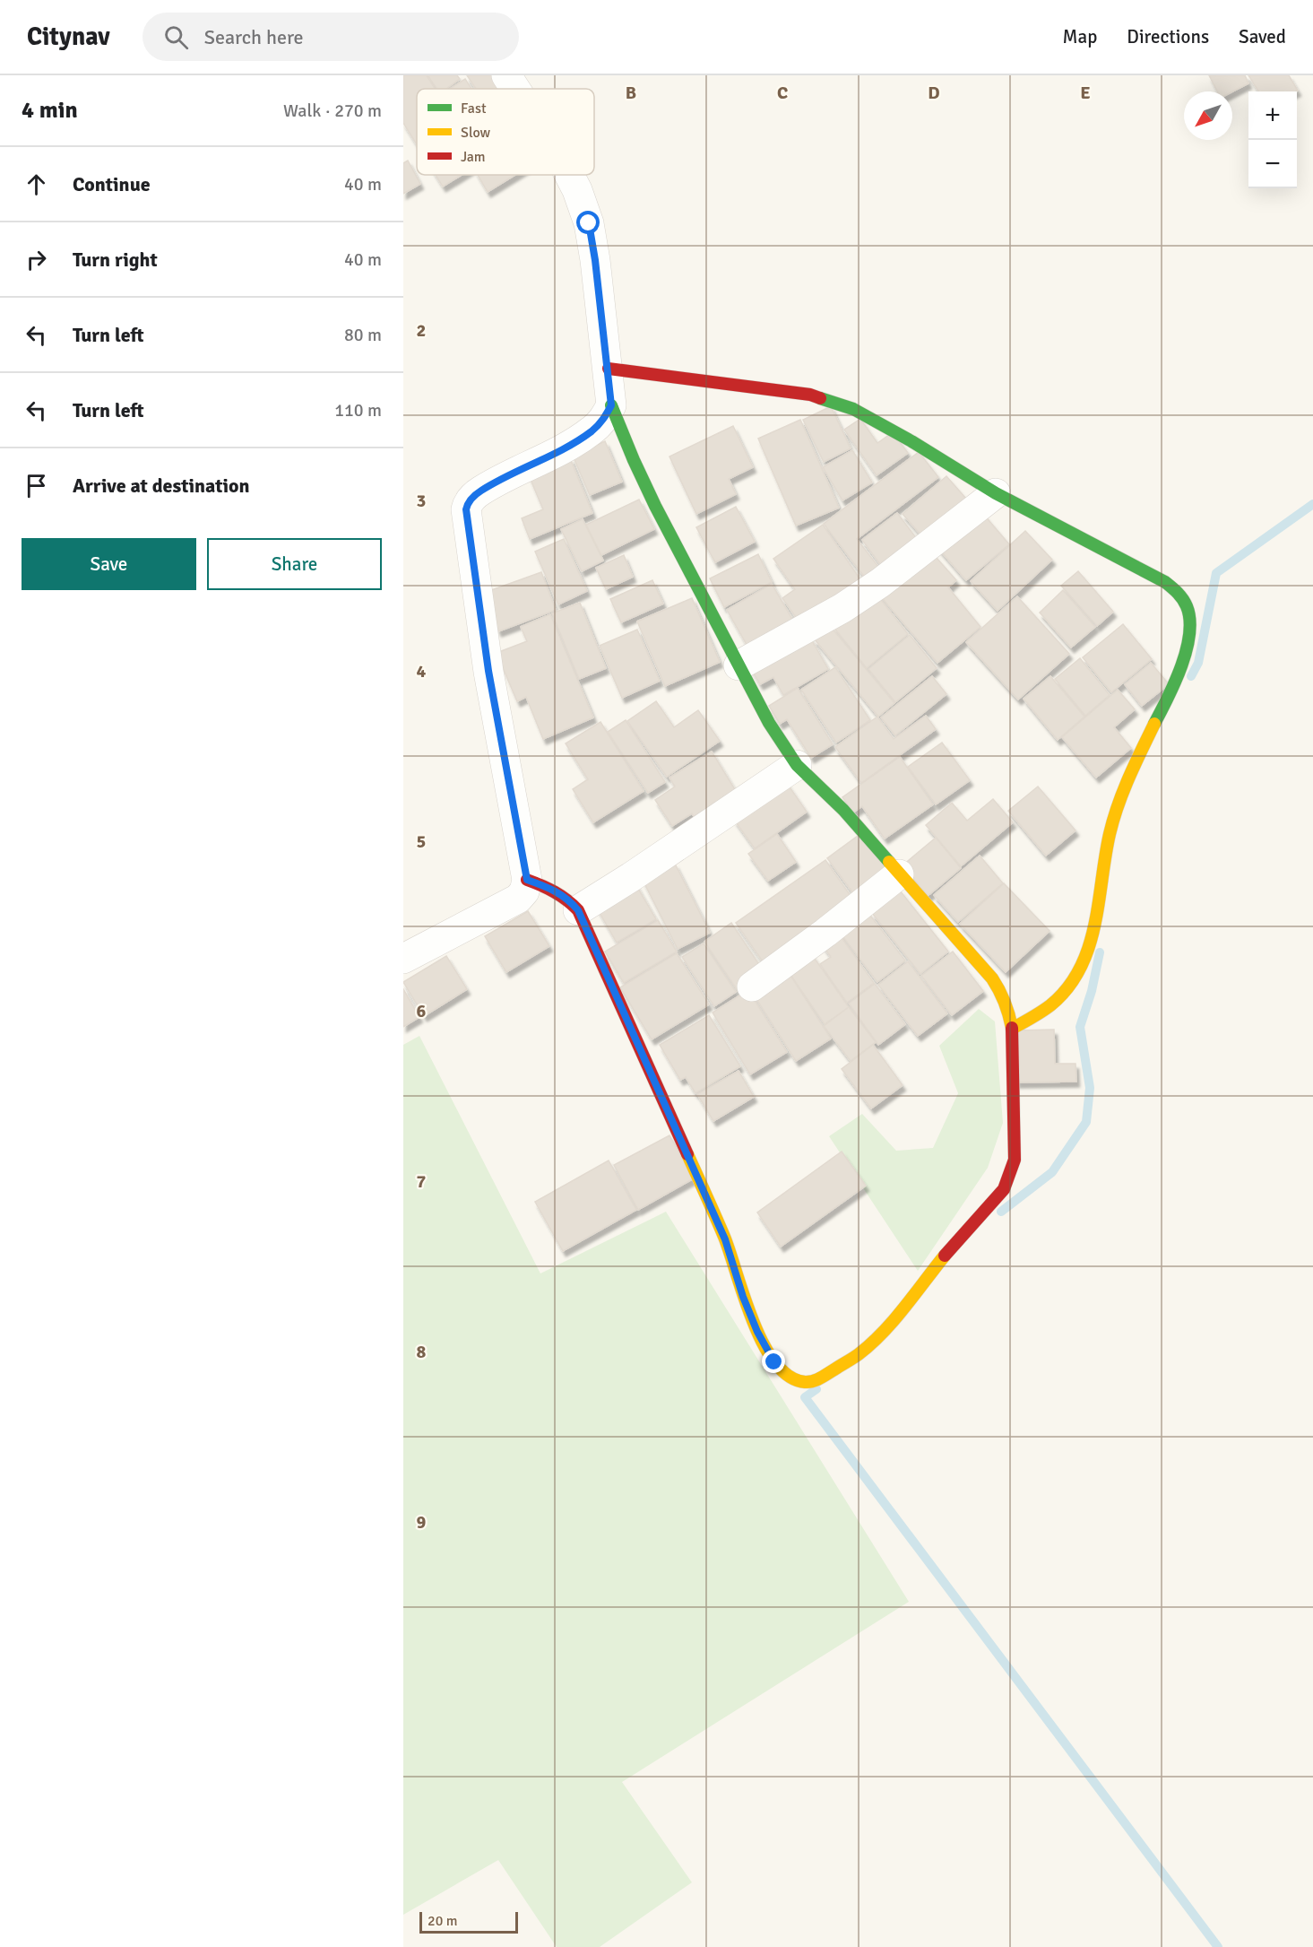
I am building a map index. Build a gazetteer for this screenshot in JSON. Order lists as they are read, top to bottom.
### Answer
{
  "legend": ["Fast", "Slow", "Jam"],
  "scale_bar": "20 m",
  "north": "bottom left",
  "page": {
    "header": "Citynav",
    "search": "Search here",
    "nav": ["Map", "Directions", "Saved"],
    "heading": ["4 min", "Walk · 270 m"],
    "map_buttons": ["+", "−"],
    "list": [
      ["Continue", "40 m"],
      ["Turn right", "40 m"],
      ["Turn left", "80 m"],
      ["Turn left", "110 m"],
      "Arrive at destination"
    ],
    "buttons": ["Save", "Share"],
    "scale": "20 m"
  },
  "grid": {
    "columns": [
      "B",
      "C",
      "D",
      "E"
    ],
    "rows": [
      "2",
      "3",
      "4",
      "5",
      "6",
      "7",
      "8",
      "9"
    ]
  }
}
